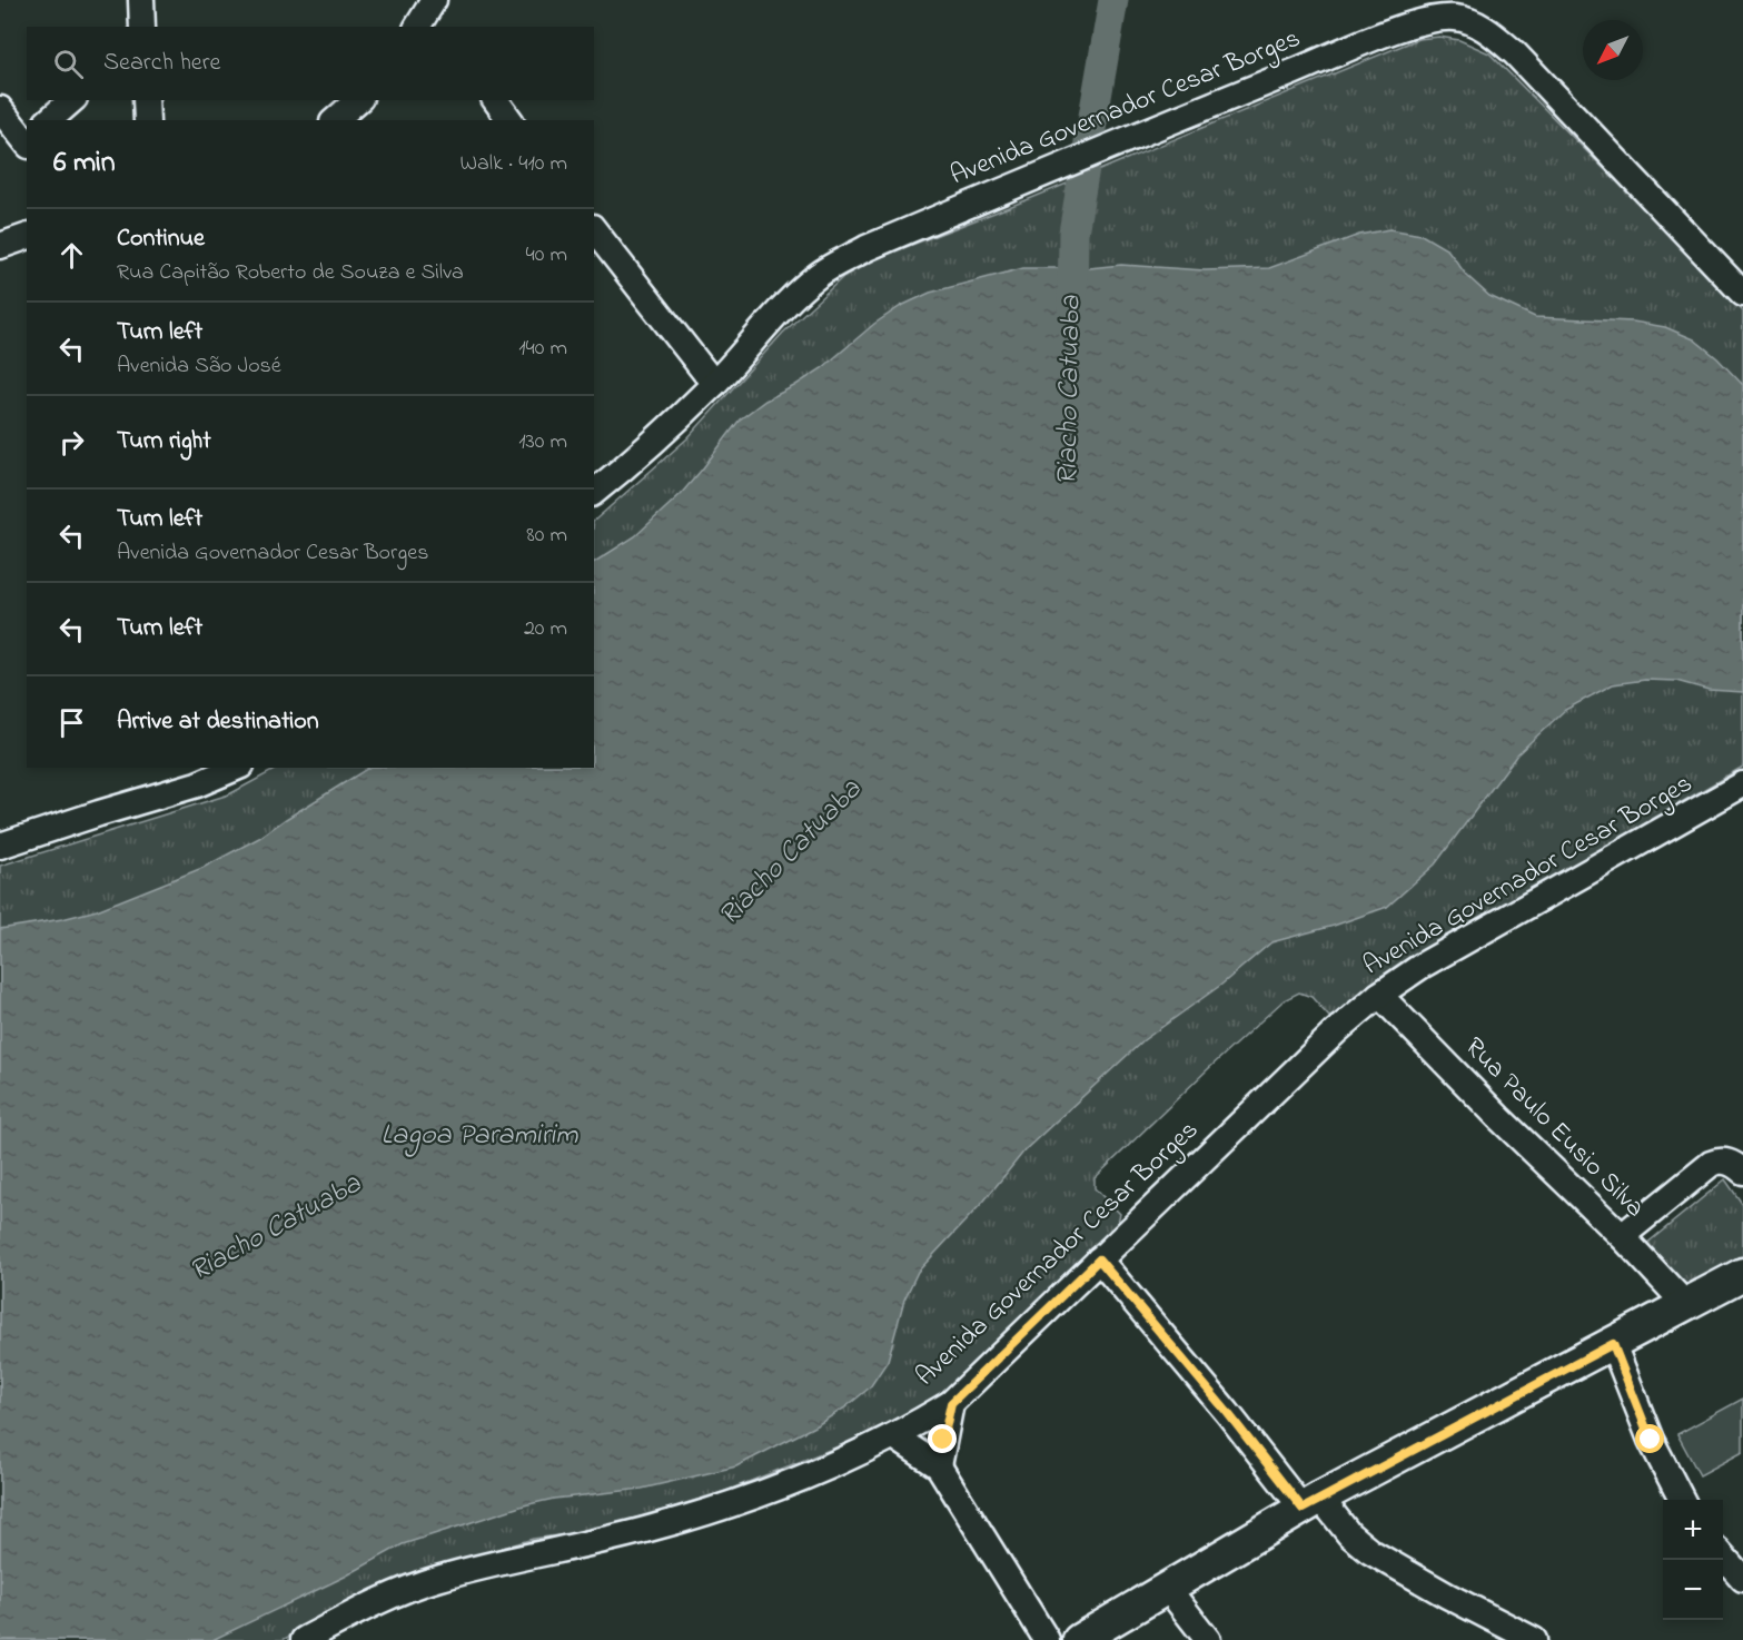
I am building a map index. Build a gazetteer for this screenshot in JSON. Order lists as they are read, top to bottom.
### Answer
{
  "streets": {
    "street": ["Avenida Governador Cesar Borges", "Rua Paulo Eusio Silva"]
  },
  "crossings": [
    ["Avenida Governador Cesar Borges", "Rua Paulo Eusio Silva"]
  ],
  "water": ["Riacho Catuaba", "Lagoa Paramirim"],
  "north": "bottom left",
  "page": {
    "search": "Search here",
    "heading": ["6 min", "Walk · 410 m"],
    "list": [
      ["Continue", "Rua Capitão Roberto de Souza e Silva", "40 m"],
      ["Turn left", "Avenida São José", "140 m"],
      ["Turn right", "130 m"],
      ["Turn left", "Avenida Governador Cesar Borges", "80 m"],
      ["Turn left", "20 m"],
      "Arrive at destination"
    ],
    "map_buttons": ["+", "−"]
  }
}
